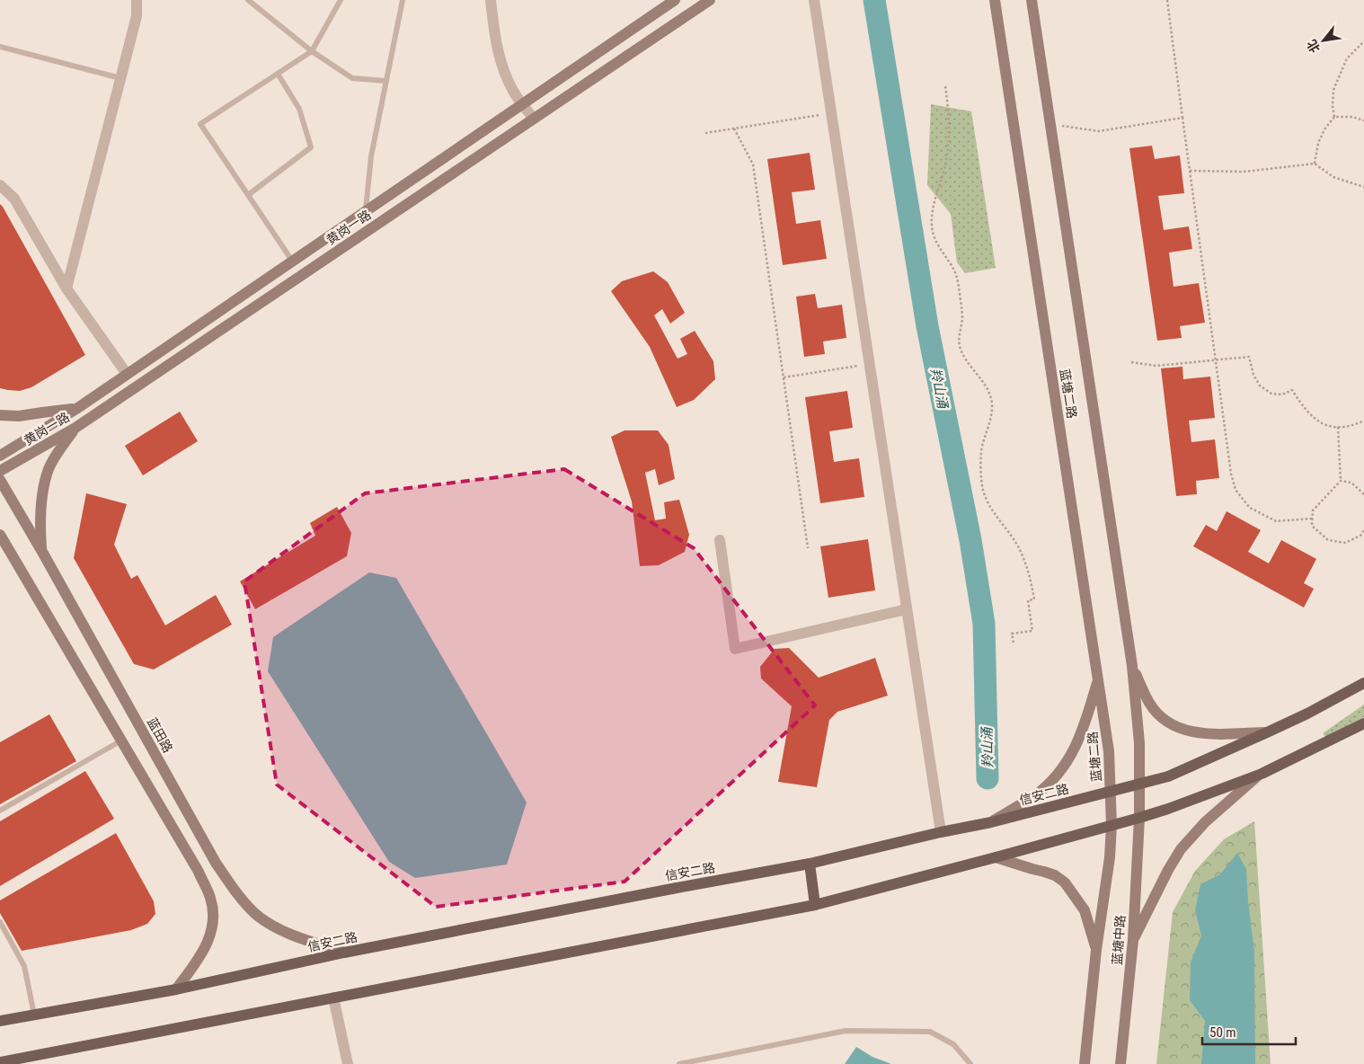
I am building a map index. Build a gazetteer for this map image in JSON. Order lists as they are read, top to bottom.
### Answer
{
  "streets": {
    "main road": [
      "黄岗一路",
      "蓝塘二路",
      "蓝田路",
      "信安二路",
      "蓝塘中路"
    ]
  },
  "crossings": [
    ["蓝塘二路", "信安二路"],
    ["蓝塘二路", "蓝塘中路"],
    ["蓝田路", "信安二路"],
    ["信安二路", "蓝塘中路"]
  ],
  "water": ["羚山涌"],
  "scale_bar": "50 m",
  "north": "bottom left"
}
